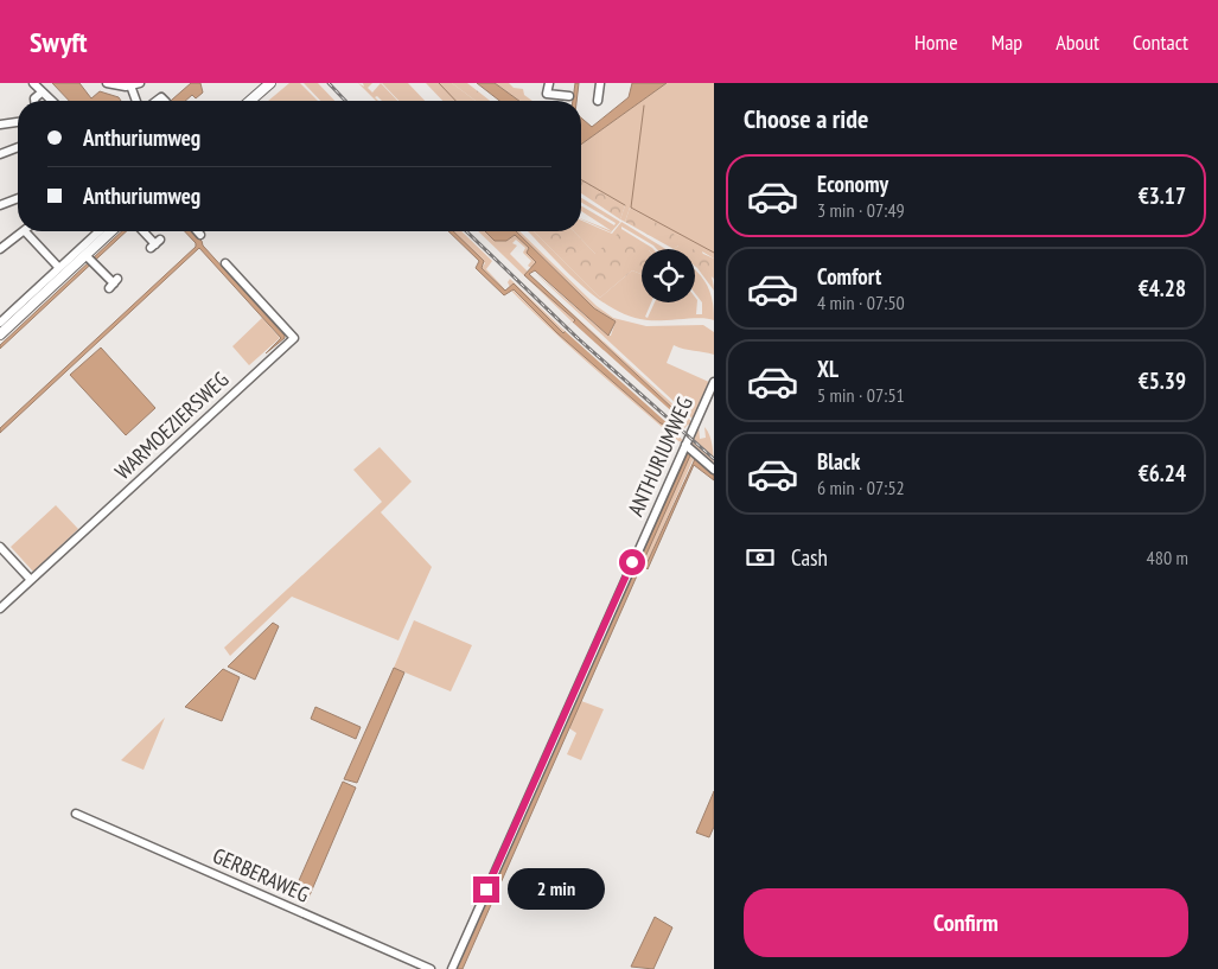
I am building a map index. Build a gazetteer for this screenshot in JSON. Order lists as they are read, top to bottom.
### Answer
{
  "streets": {
    "street": ["WARMOEZIERSWEG", "ANTHURIUMWEG", "GERBERAWEG"]
  },
  "page": {
    "header": "Swyft",
    "nav": [
      "Home",
      "Map",
      "About",
      "Contact"
    ],
    "heading": "Choose a ride",
    "banner": ["Anthuriumweg", "Anthuriumweg"],
    "list": [
      {
        "name": "Economy",
        "note": "3 min · 07:49",
        "value": "€3.17"
      },
      {
        "name": "Comfort",
        "note": "4 min · 07:50",
        "value": "€4.28"
      },
      {
        "name": "XL",
        "note": "5 min · 07:51",
        "value": "€5.39"
      },
      {
        "name": "Black",
        "note": "6 min · 07:52",
        "value": "€6.24"
      }
    ],
    "pay": ["Cash", "480 m"],
    "bubble": "2 min",
    "buttons": "Confirm"
  }
}
